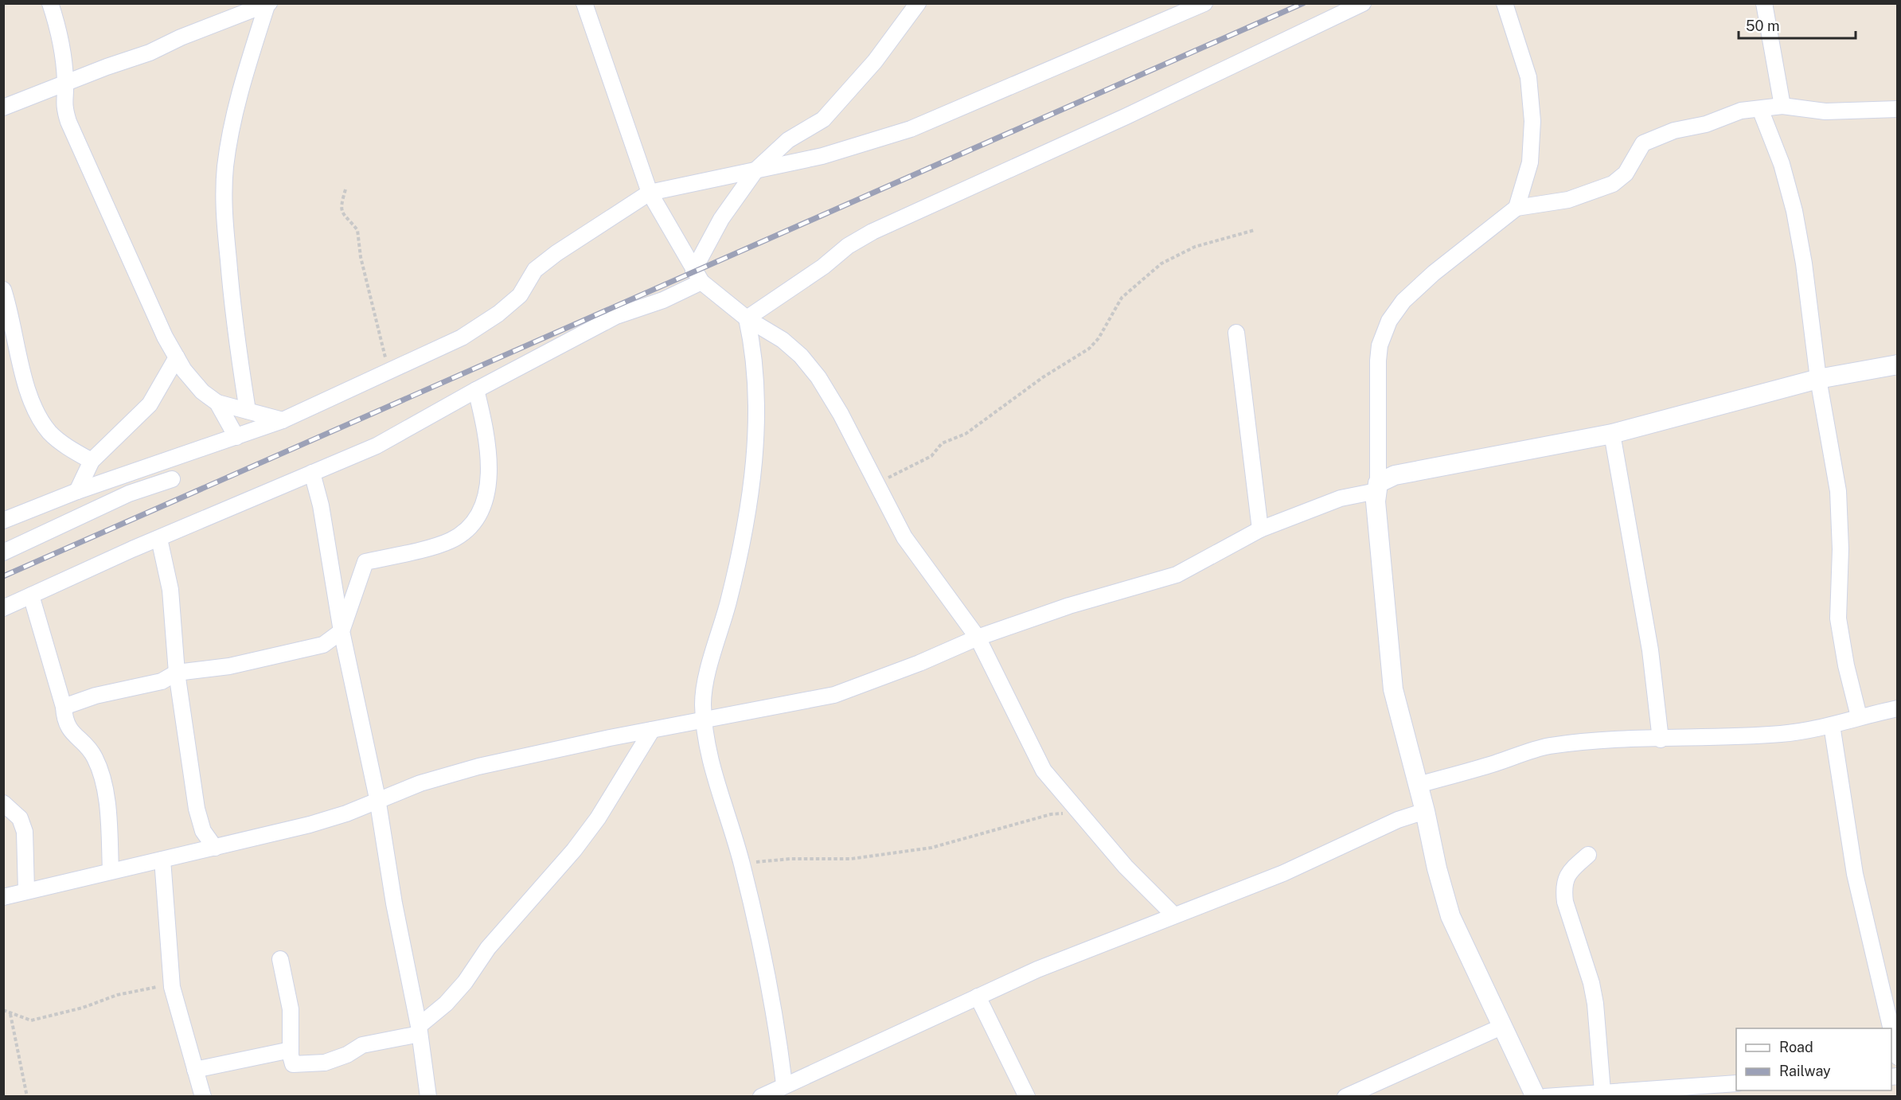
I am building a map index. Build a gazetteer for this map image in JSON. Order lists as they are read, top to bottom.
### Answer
{
  "legend": ["Road", "Railway"],
  "scale_bar": "50 m"
}
